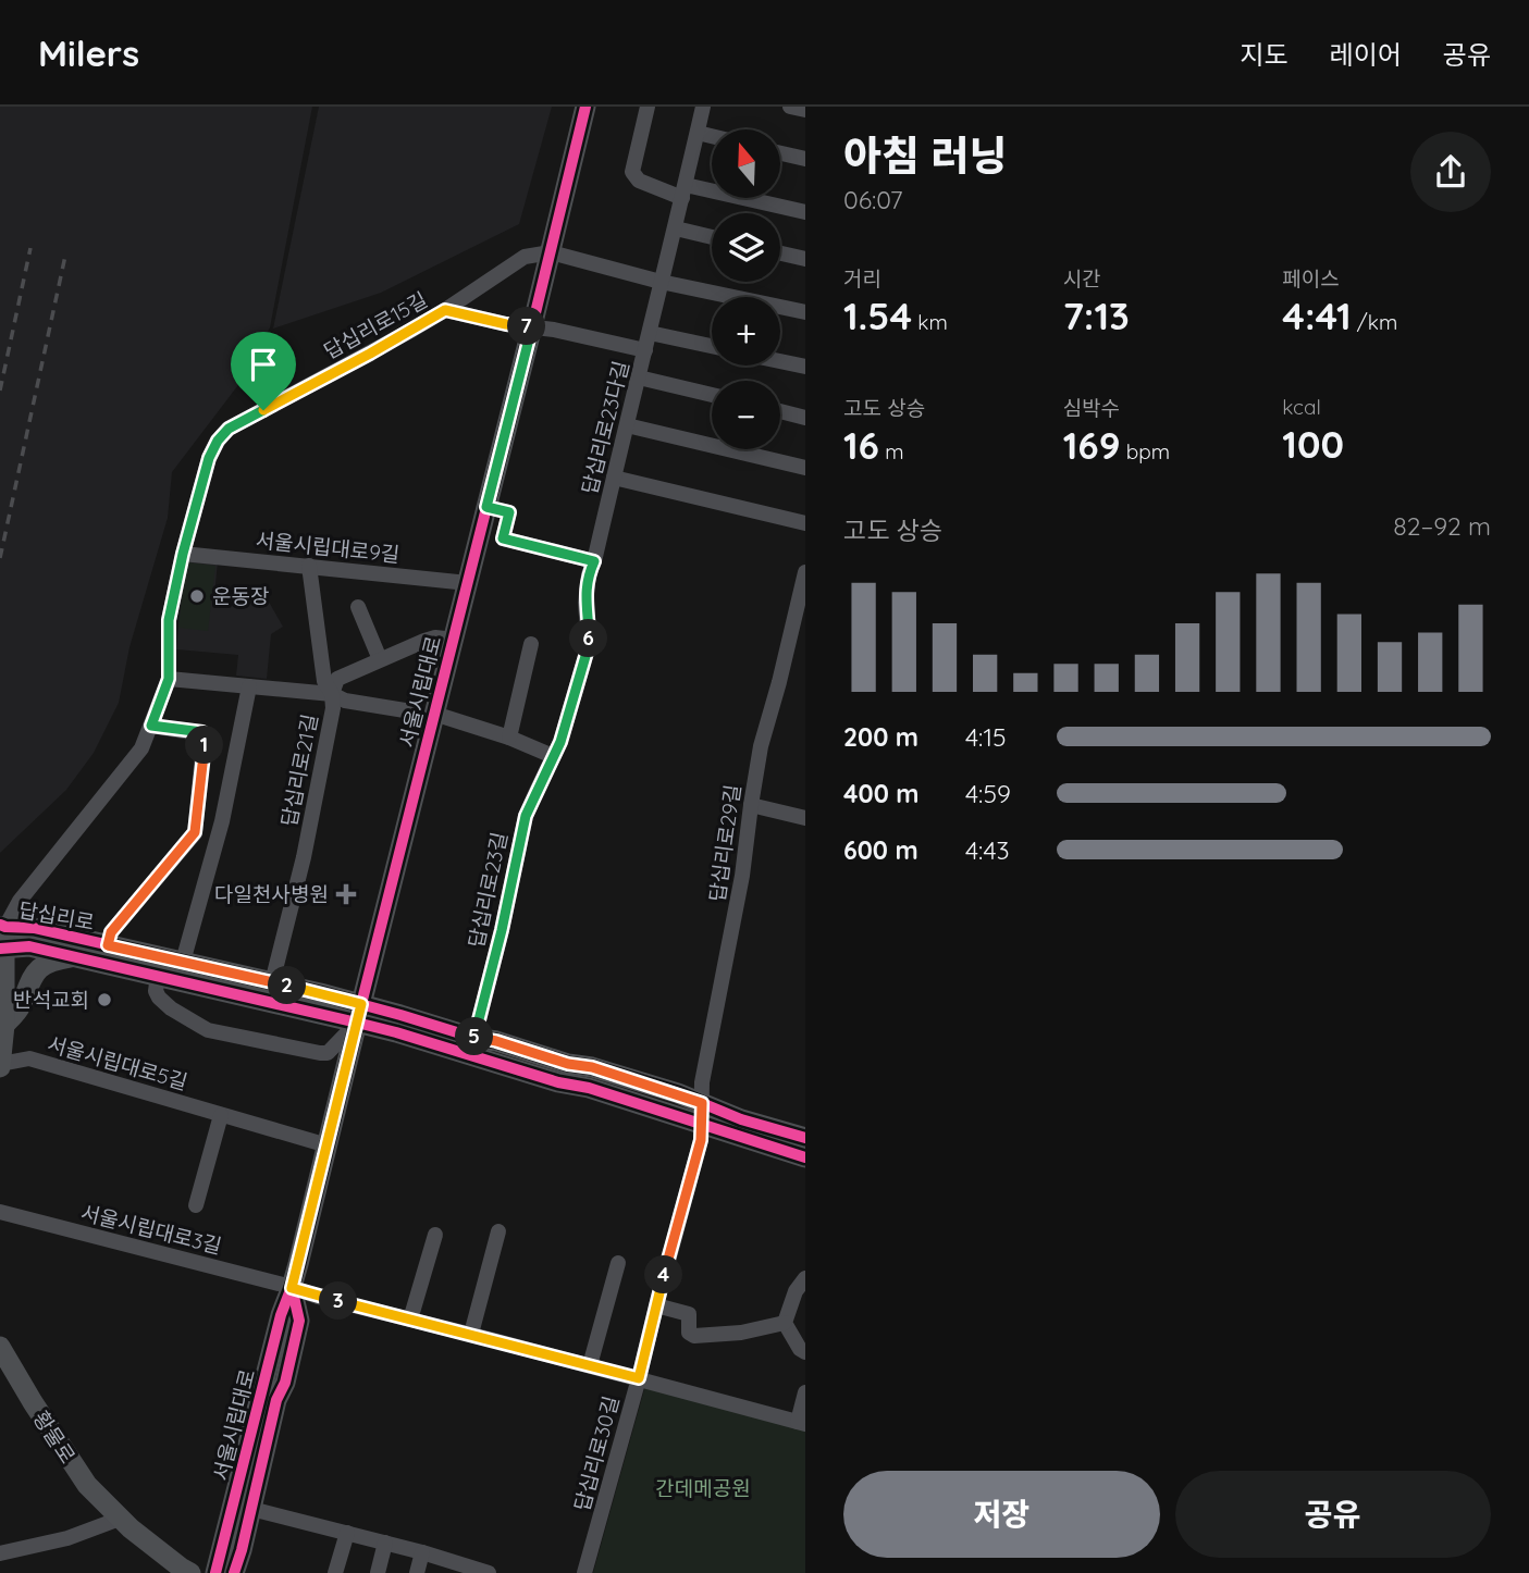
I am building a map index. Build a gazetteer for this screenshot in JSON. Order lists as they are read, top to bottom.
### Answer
{
  "streets": {
    "main road": ["서울시립대로", "답십리로", "황물로"],
    "street": [
      "답십리로15길",
      "답십리로23다길",
      "서울시립대로9길",
      "답십리로21길",
      "답십리로29길",
      "답십리로23길",
      "서울시립대로5길",
      "서울시립대로3길",
      "답십리로30길"
    ]
  },
  "crossings": [
    ["답십리로15길", "서울시립대로9길"],
    ["답십리로15길", "서울시립대로"],
    ["답십리로15길", "답십리로"],
    ["답십리로23다길", "답십리로23길"],
    ["서울시립대로9길", "서울시립대로"],
    ["서울시립대로9길", "답십리로21길"],
    ["서울시립대로", "답십리로21길"],
    ["서울시립대로", "답십리로"],
    ["서울시립대로", "서울시립대로5길"],
    ["서울시립대로", "서울시립대로3길"],
    ["답십리로21길", "답십리로"],
    ["답십리로29길", "답십리로"],
    ["답십리로29길", "답십리로30길"],
    ["답십리로23길", "답십리로"],
    ["답십리로", "답십리로30길"],
    ["서울시립대로3길", "답십리로30길"]
  ],
  "parks": ["간데메공원"],
  "places": {
    "other": ["운동장", "반석교회"],
    "health": ["다일천사병원"]
  },
  "north": "top",
  "page": {
    "header": "Milers",
    "nav": ["지도", "레이어", "공유"],
    "heading": ["아침 러닝", "06:07"],
    "map_buttons": ["+", "−"],
    "stats": [
      ["거리", "1.54 km"],
      ["시간", "7:13"],
      ["페이스", "4:41 /km"],
      ["고도 상승", "16 m"],
      ["심박수", "169 bpm"],
      ["kcal", "100"]
    ],
    "pins": [
      "7",
      "6",
      "1",
      "2",
      "5",
      "4",
      "3"
    ],
    "chart": ["고도 상승", "82–92 m"],
    "list": [
      {
        "name": "200 m",
        "note": "4:15"
      },
      {
        "name": "400 m",
        "note": "4:59"
      },
      {
        "name": "600 m",
        "note": "4:43"
      }
    ],
    "buttons": ["저장", "공유"]
  }
}
